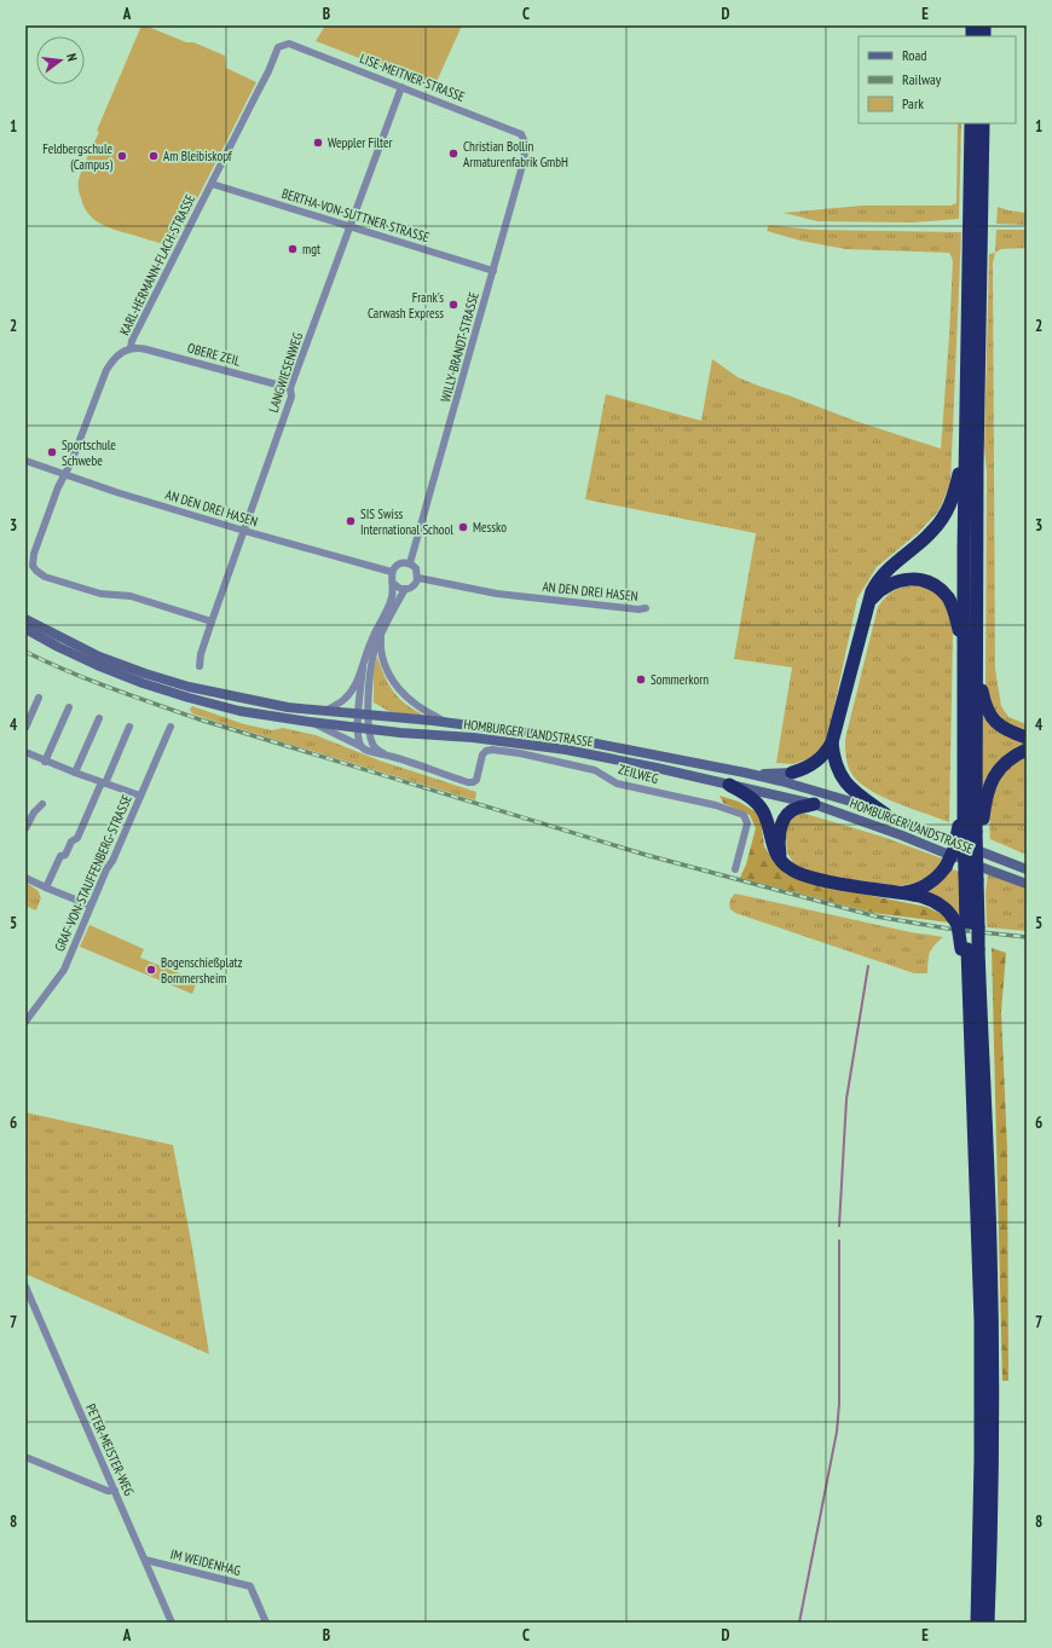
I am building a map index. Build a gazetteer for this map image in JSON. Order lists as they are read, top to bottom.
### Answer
{
  "streets": {
    "main road": ["HOMBURGER LANDSTRASSE"],
    "street": [
      "LISE-MEITNER-STRASSE",
      "BERTHA-VON-SUTTNER-STRASSE",
      "KARL-HERMANN-FLACH-STRASSE",
      "WILLY-BRANDT-STRASSE",
      "OBERE ZEIL",
      "LANGWIESENWEG",
      "AN DEN DREI HASEN",
      "ZEILWEG",
      "GRAF-VON-STAUFFENBERG-STRASSE",
      "PETER-MEISTER-WEG",
      "IM WEIDENHAG"
    ]
  },
  "crossings": [
    ["LISE-MEITNER-STRASSE", "KARL-HERMANN-FLACH-STRASSE"],
    ["LISE-MEITNER-STRASSE", "WILLY-BRANDT-STRASSE"],
    ["LISE-MEITNER-STRASSE", "LANGWIESENWEG"],
    ["BERTHA-VON-SUTTNER-STRASSE", "KARL-HERMANN-FLACH-STRASSE"],
    ["BERTHA-VON-SUTTNER-STRASSE", "WILLY-BRANDT-STRASSE"],
    ["BERTHA-VON-SUTTNER-STRASSE", "LANGWIESENWEG"],
    ["KARL-HERMANN-FLACH-STRASSE", "OBERE ZEIL"],
    ["KARL-HERMANN-FLACH-STRASSE", "LANGWIESENWEG"],
    ["KARL-HERMANN-FLACH-STRASSE", "AN DEN DREI HASEN"],
    ["WILLY-BRANDT-STRASSE", "AN DEN DREI HASEN"],
    ["OBERE ZEIL", "LANGWIESENWEG"],
    ["LANGWIESENWEG", "AN DEN DREI HASEN"],
    ["HOMBURGER LANDSTRASSE", "ZEILWEG"],
    ["PETER-MEISTER-WEG", "IM WEIDENHAG"]
  ],
  "places": [
    "Weppler Filter",
    "Christian Bollin Armaturenfabrik GmbH",
    "Feldbergschule (Campus)",
    "Am Bleibiskopf",
    "mgt",
    "Frank's Carwash Express",
    "Sportschule Schwebe",
    "SIS Swiss International School",
    "Messko",
    "Sommerkorn",
    "Bogenschießplatz Bommersheim"
  ],
  "legend": ["Road", "Railway", "Park"],
  "north": "right",
  "grid": {
    "columns": [
      "A",
      "B",
      "C",
      "D",
      "E"
    ],
    "rows": [
      "1",
      "2",
      "3",
      "4",
      "5",
      "6",
      "7",
      "8"
    ]
  }
}
